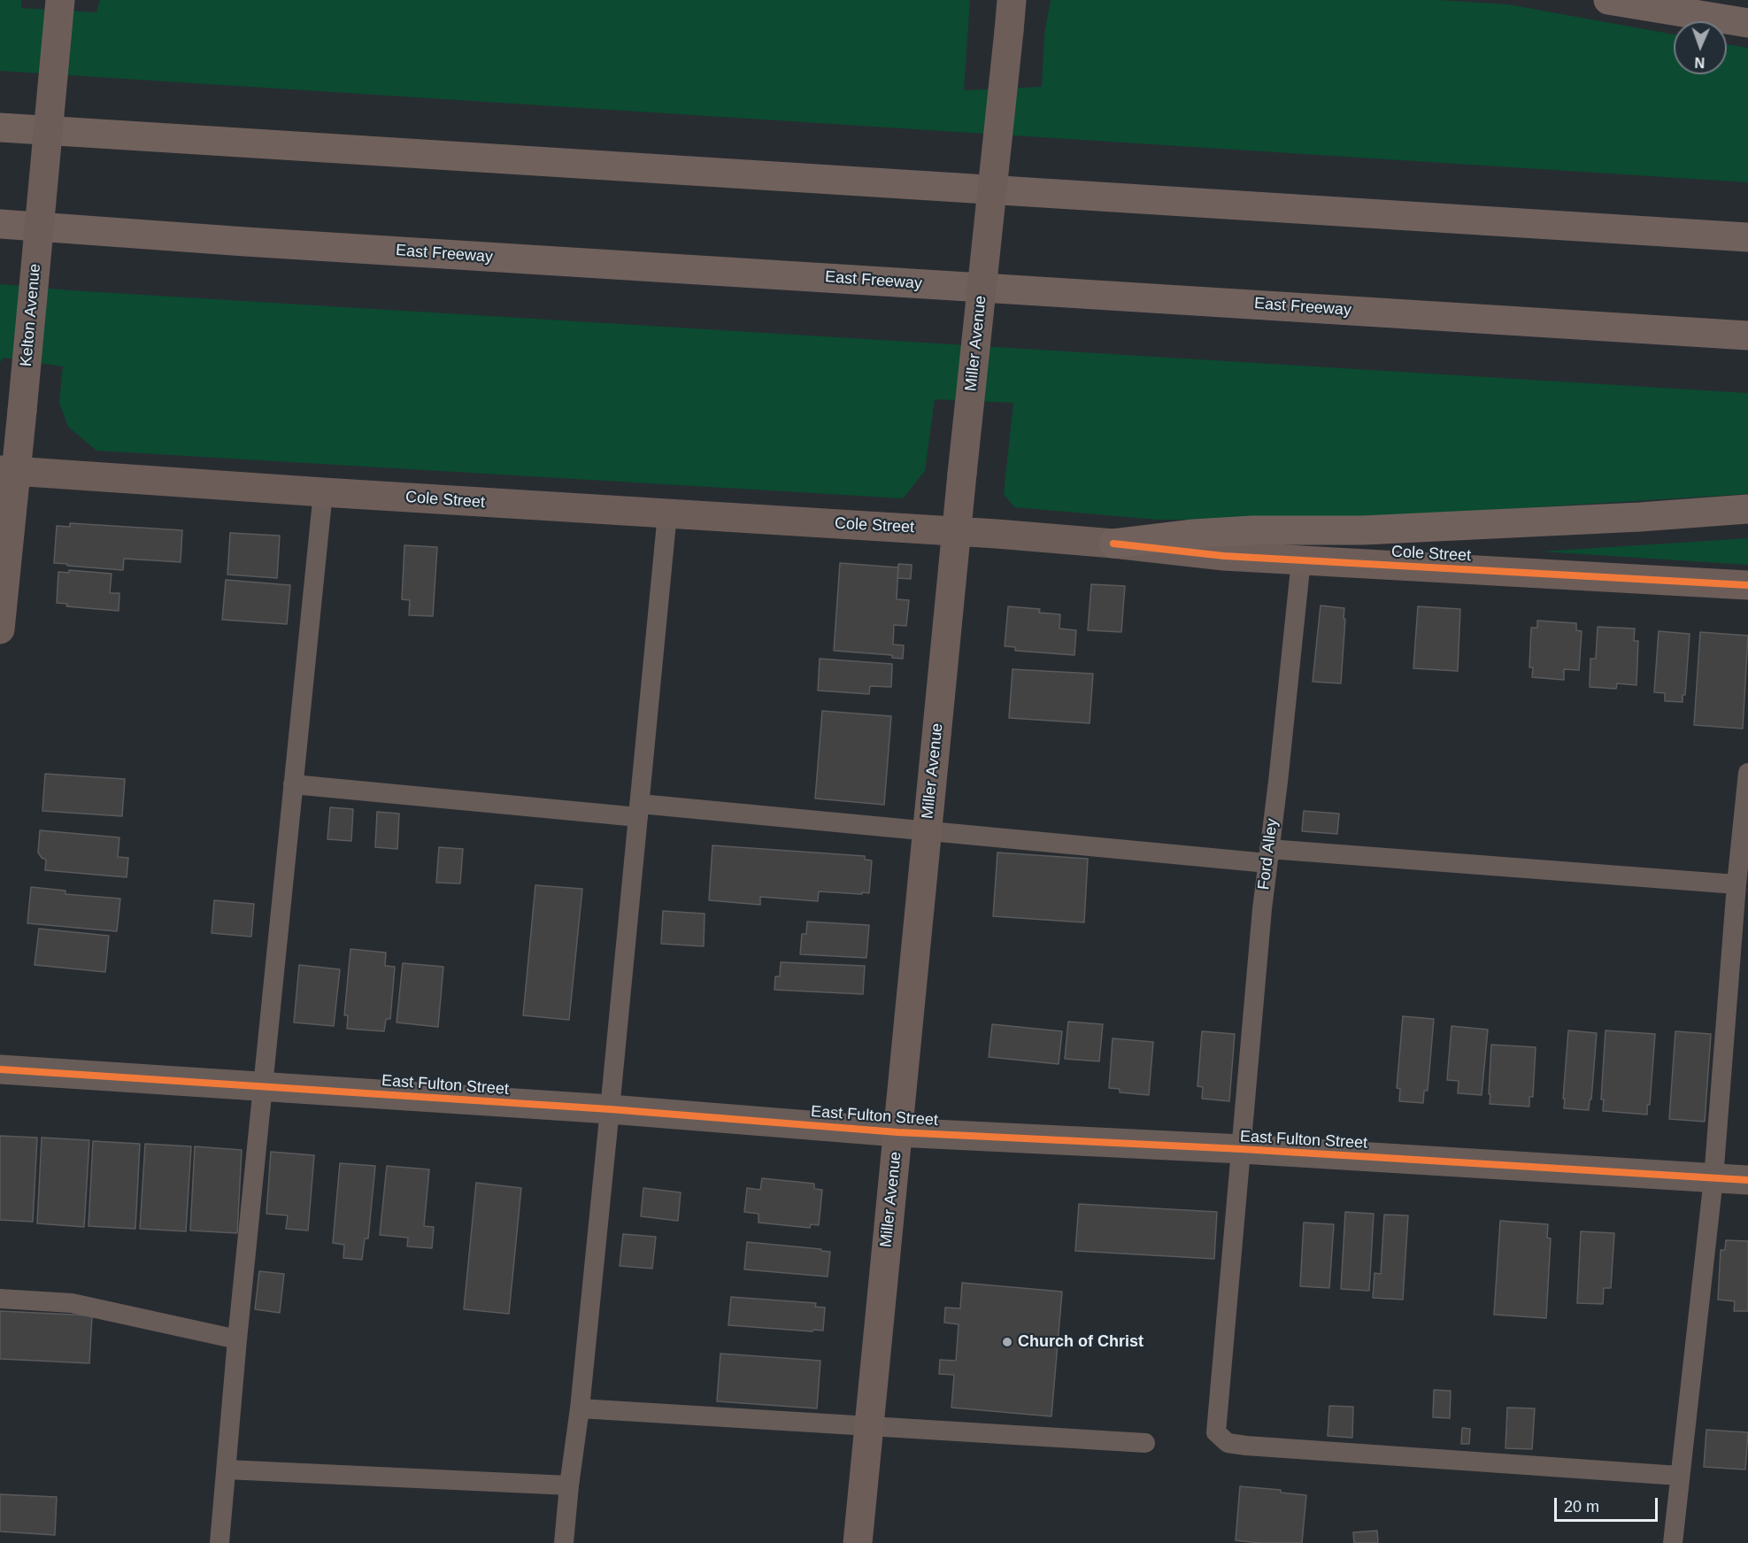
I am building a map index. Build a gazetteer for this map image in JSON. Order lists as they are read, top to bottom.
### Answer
{
  "streets": {
    "highway": ["East Freeway"],
    "main road": ["Kelton Avenue", "Miller Avenue", "Cole Street"],
    "street": ["East Fulton Street"],
    "lane": ["Ford Alley"]
  },
  "crossings": [
    ["Kelton Avenue", "Cole Street"],
    ["Miller Avenue", "Cole Street"],
    ["Miller Avenue", "East Fulton Street"],
    ["Cole Street", "Ford Alley"],
    ["Ford Alley", "East Fulton Street"]
  ],
  "places": ["Church of Christ"],
  "scale_bar": "20 m",
  "north": "bottom"
}
